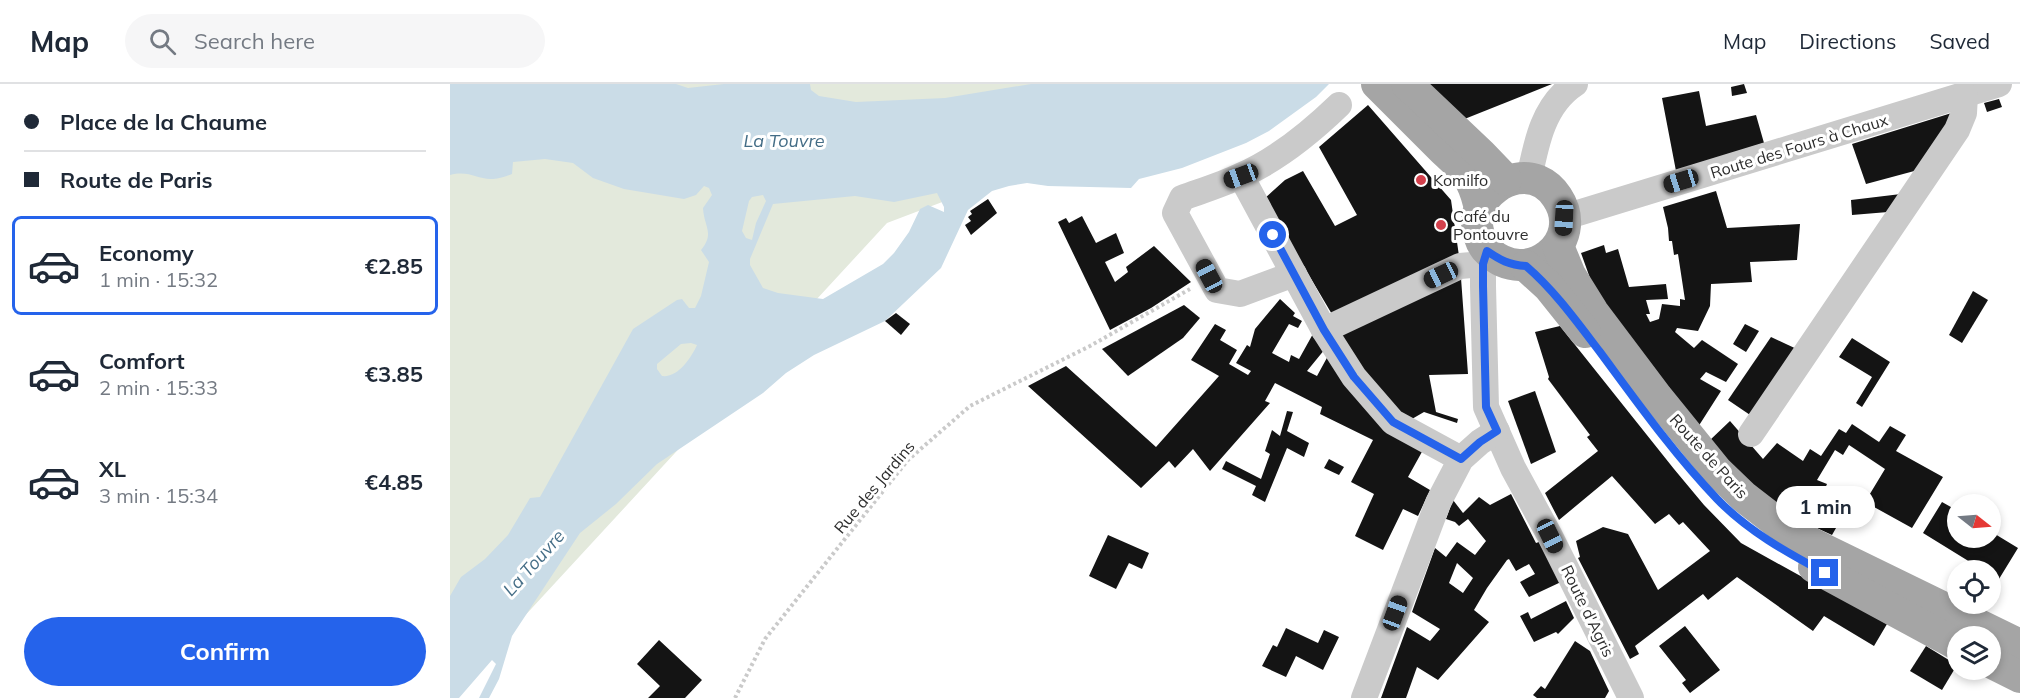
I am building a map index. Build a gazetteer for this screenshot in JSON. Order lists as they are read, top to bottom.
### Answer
{
  "streets": {
    "main road": ["Route de Paris"],
    "street": ["Route des Fours à Chaux", "Route d'Agris"],
    "path": ["Rue des Jardins"]
  },
  "crossings": [
    ["Route des Fours à Chaux", "Route de Paris"],
    ["Route des Fours à Chaux", "Route d'Agris"],
    ["Route de Paris", "Route d'Agris"]
  ],
  "water": ["La Touvre"],
  "places": ["Komilfo", "Café du Pontouvre"],
  "north": "right",
  "page": {
    "header": "Map",
    "search": "Search here",
    "nav": ["Map", "Directions", "Saved"],
    "banner": ["Place de la Chaume", "Route de Paris"],
    "list": [
      {
        "name": "Economy",
        "note": "1 min · 15:32",
        "value": "€2.85"
      },
      {
        "name": "Comfort",
        "note": "2 min · 15:33",
        "value": "€3.85"
      },
      {
        "name": "XL",
        "note": "3 min · 15:34",
        "value": "€4.85"
      }
    ],
    "bubble": "1 min",
    "buttons": "Confirm"
  }
}
